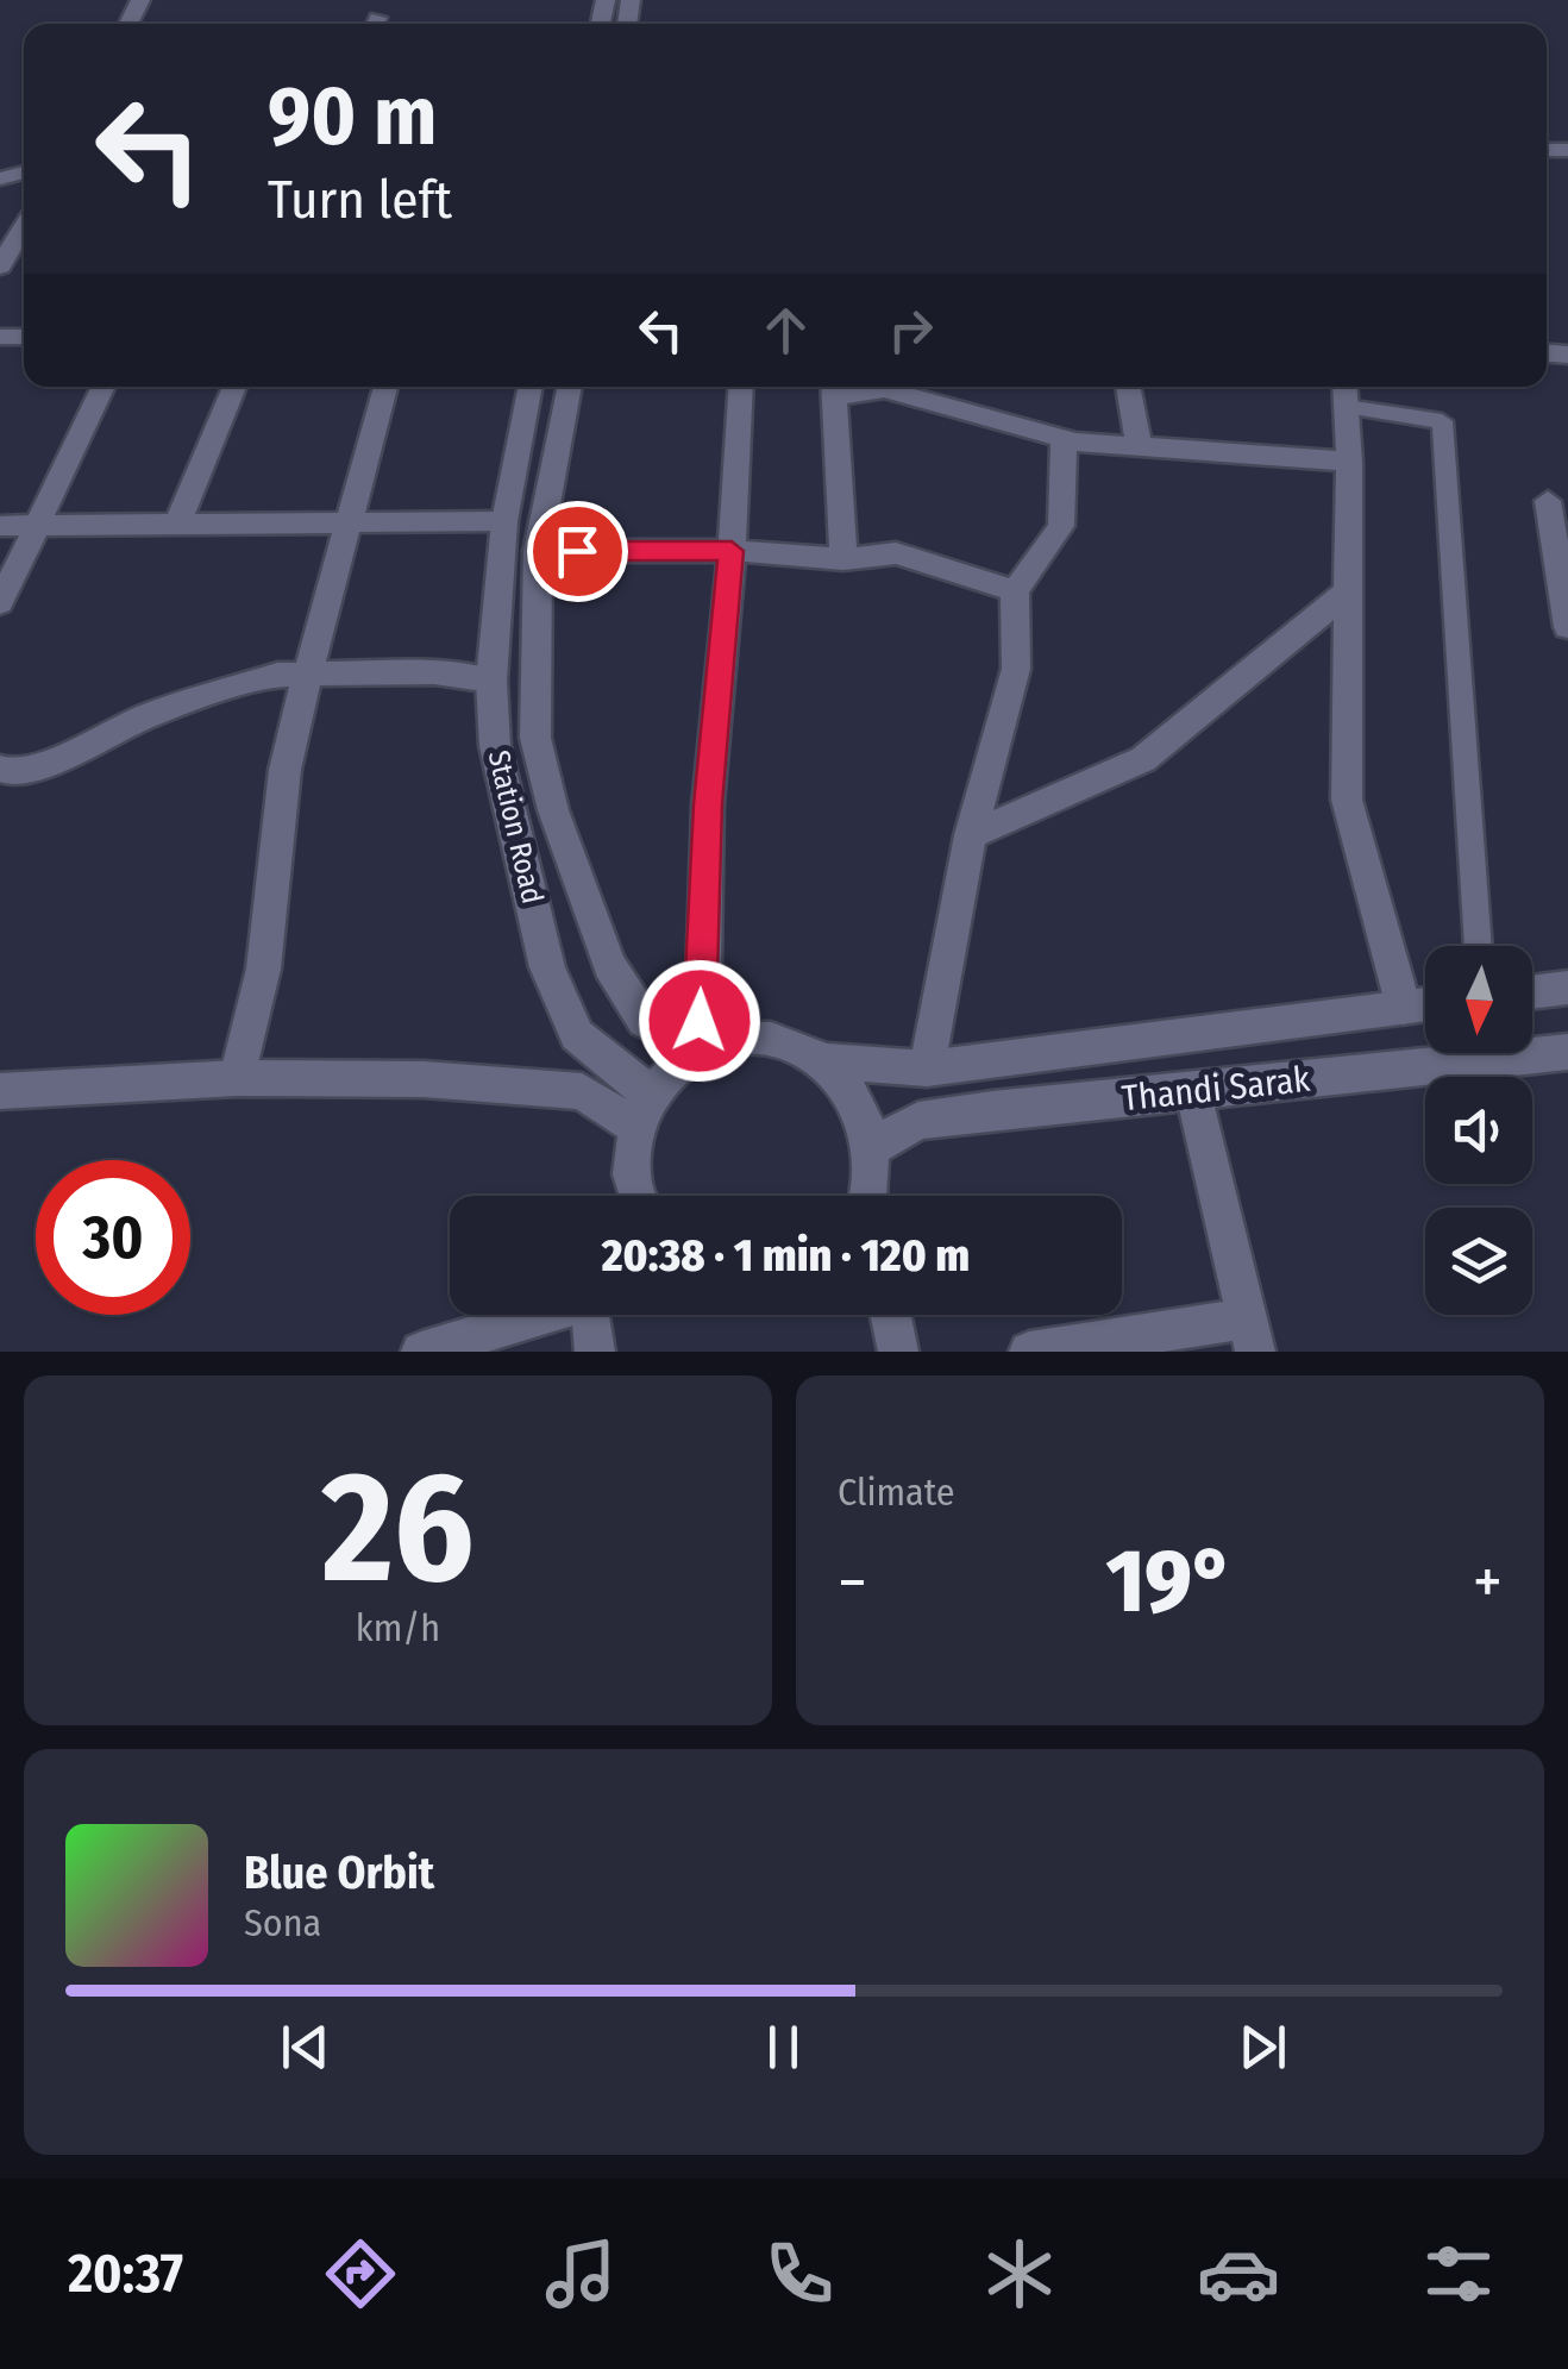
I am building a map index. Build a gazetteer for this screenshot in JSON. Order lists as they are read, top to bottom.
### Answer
{
  "streets": {
    "street": ["Station Road", "Thandi Sarak"]
  },
  "north": "bottom",
  "page": {
    "turn": ["90 m", "Turn left"],
    "limit": "30",
    "trip": "20:38 · 1 min · 120 m",
    "tile": [
      ["26", "km/h"],
      "Climate"
    ],
    "heat": ["−", "19°", "+"],
    "song": ["Blue Orbit", "Sona"],
    "tabs": "20:37"
  }
}
